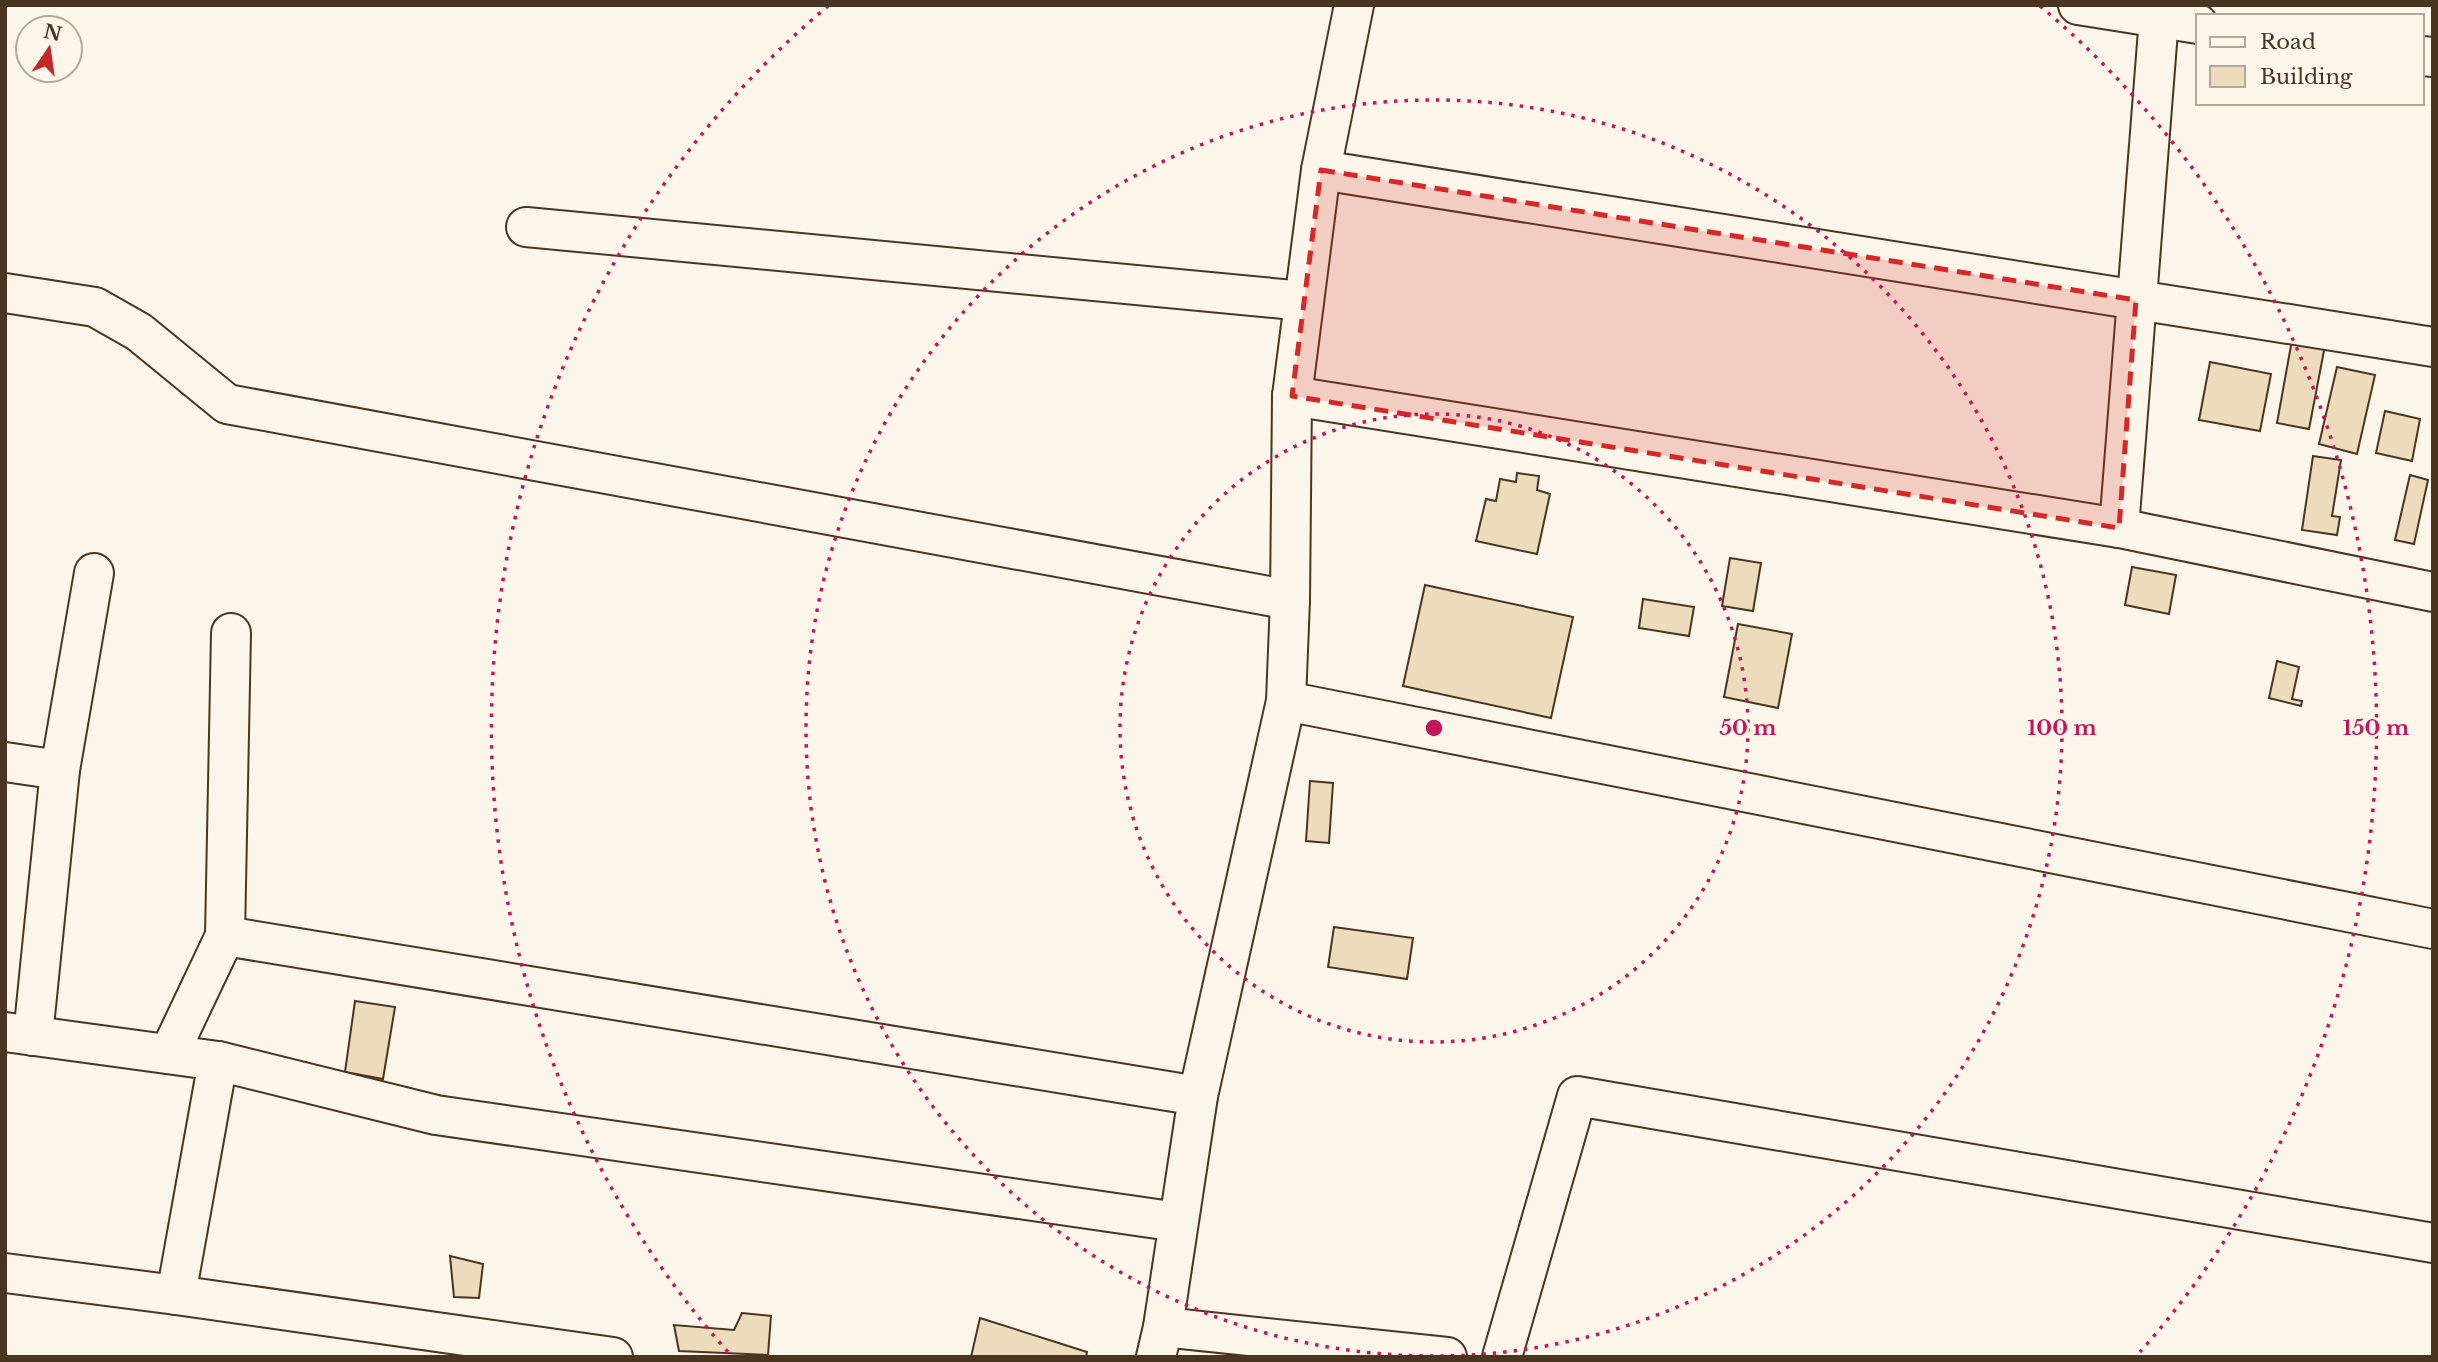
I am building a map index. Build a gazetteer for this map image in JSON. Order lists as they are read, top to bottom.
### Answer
{
  "legend": ["Road", "Building"],
  "north": "top",
  "rings": ["50 m", "100 m", "150 m"]
}
